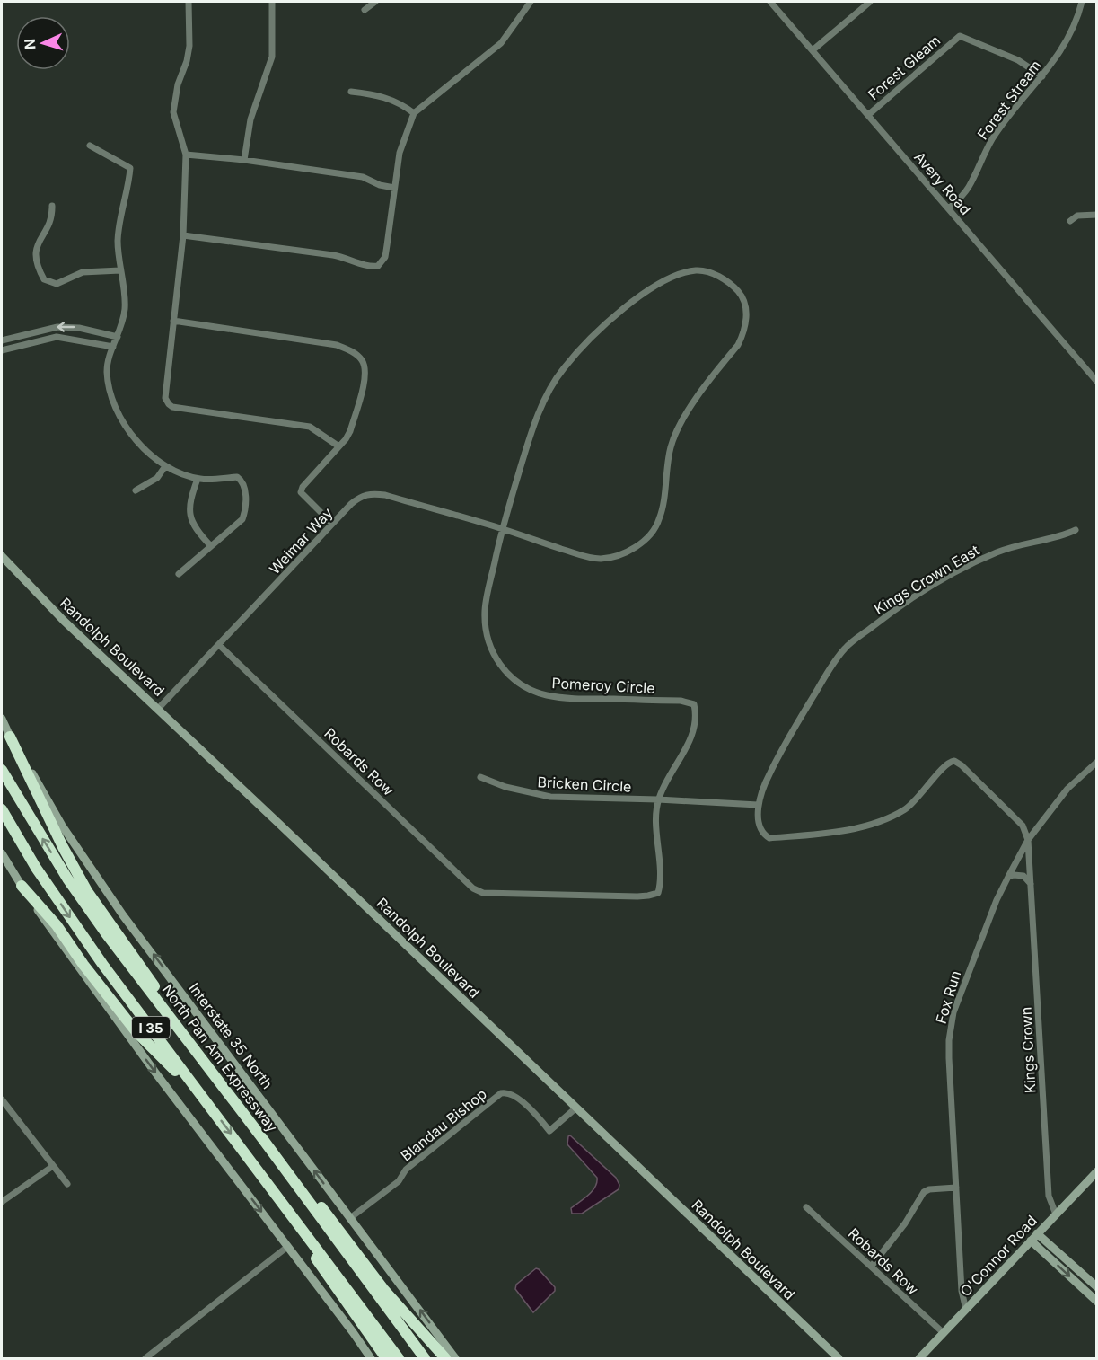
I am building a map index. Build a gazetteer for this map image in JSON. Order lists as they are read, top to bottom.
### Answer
{
  "streets": {
    "highway": ["I 35", "North Pan Am Expressway"],
    "main road": ["Randolph Boulevard", "Interstate 35 North", "O'Connor Road"],
    "street": [
      "Forest Gleam",
      "Forest Stream",
      "Avery Road",
      "Weimar Way",
      "Kings Crown East",
      "Pomeroy Circle",
      "Robards Row",
      "Bricken Circle",
      "Fox Run",
      "Kings Crown",
      "Blandau Bishop"
    ]
  },
  "crossings": [
    ["Forest Gleam", "Forest Stream"],
    ["Forest Gleam", "Avery Road"],
    ["Forest Stream", "Avery Road"],
    ["Weimar Way", "Randolph Boulevard"],
    ["Weimar Way", "Pomeroy Circle"],
    ["Weimar Way", "Robards Row"],
    ["Kings Crown East", "Bricken Circle"],
    ["Kings Crown East", "Kings Crown"],
    ["Randolph Boulevard", "Blandau Bishop"],
    ["Pomeroy Circle", "Robards Row"],
    ["Pomeroy Circle", "Bricken Circle"],
    ["Robards Row", "Bricken Circle"],
    ["Robards Row", "O'Connor Road"],
    ["Bricken Circle", "Kings Crown"],
    ["Fox Run", "Kings Crown"],
    ["Fox Run", "O'Connor Road"],
    ["Interstate 35 North", "Blandau Bishop"],
    ["Kings Crown", "O'Connor Road"]
  ],
  "north": "left"
}
